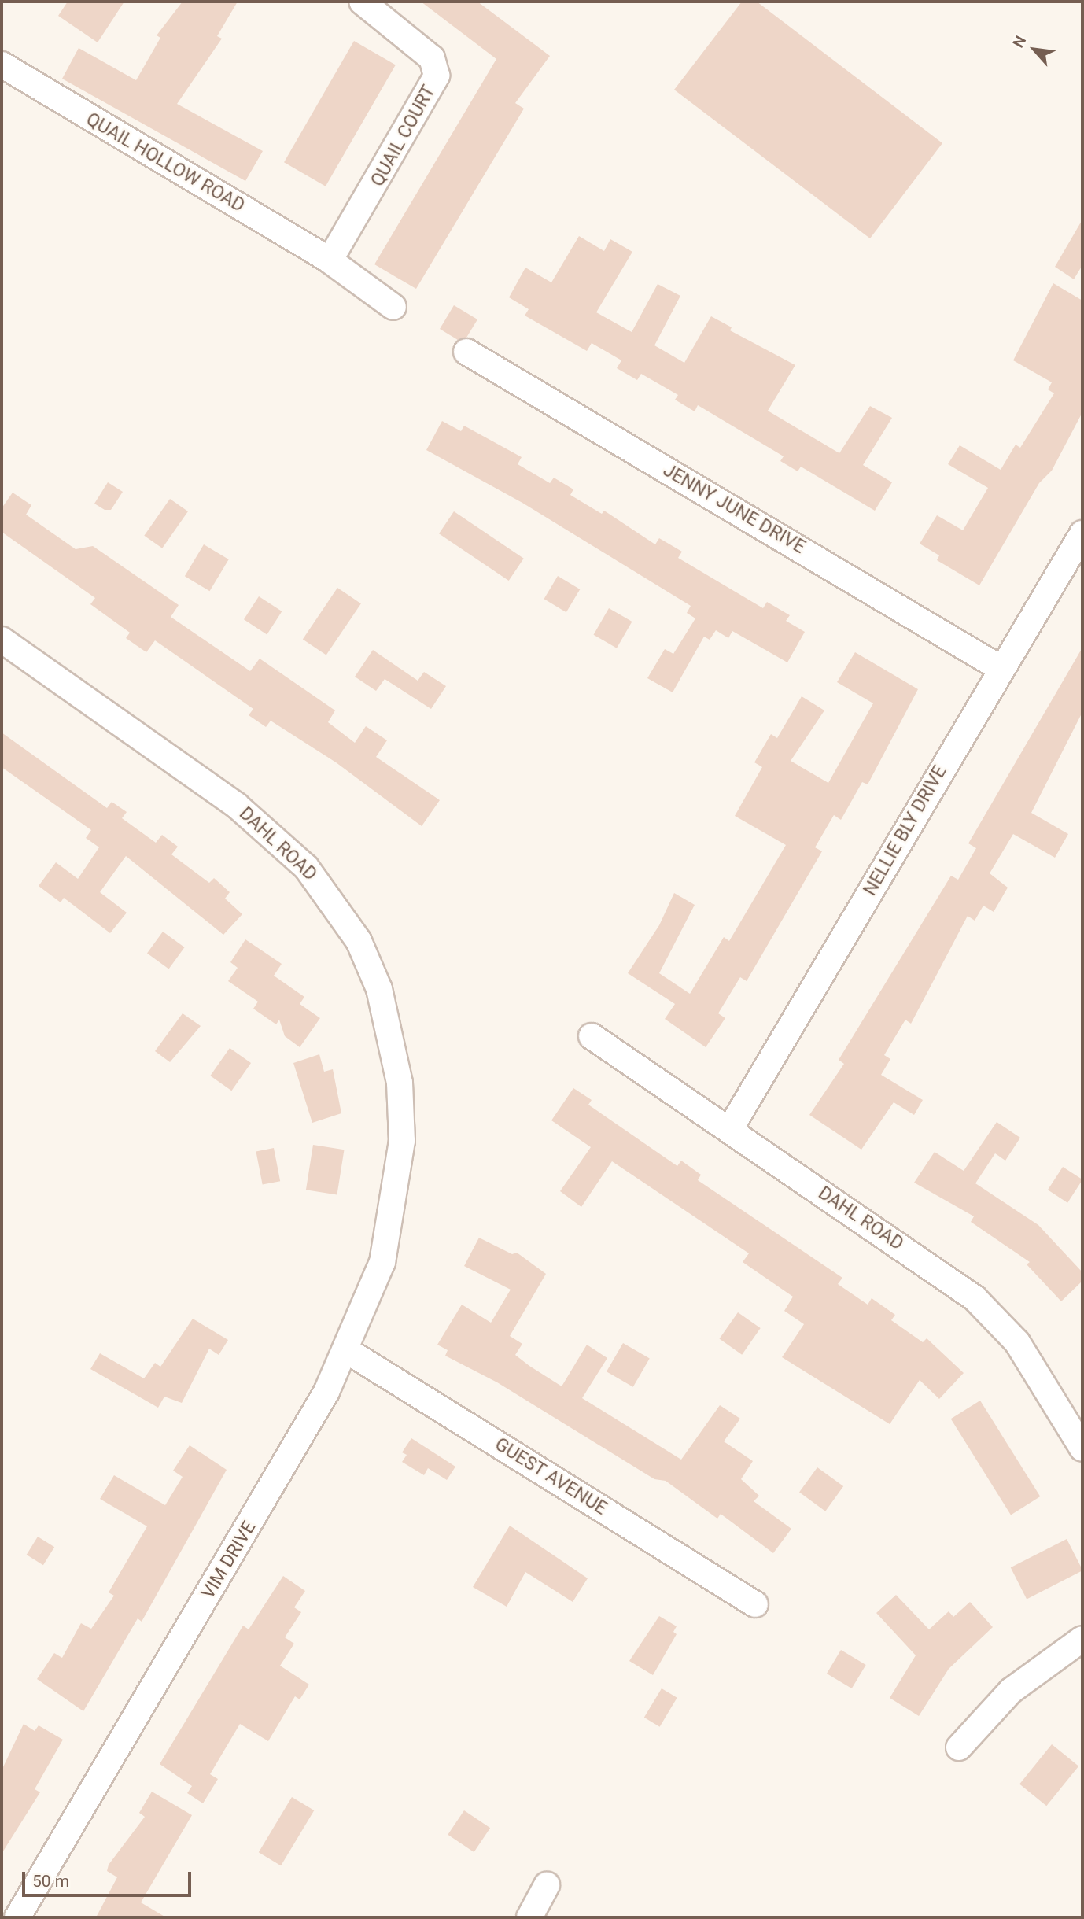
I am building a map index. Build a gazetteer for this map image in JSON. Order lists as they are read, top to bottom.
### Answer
{
  "streets": {
    "street": [
      "QUAIL COURT",
      "QUAIL HOLLOW ROAD",
      "JENNY JUNE DRIVE",
      "NELLIE BLY DRIVE",
      "DAHL ROAD",
      "GUEST AVENUE",
      "VIM DRIVE"
    ]
  },
  "crossings": [
    ["QUAIL COURT", "QUAIL HOLLOW ROAD"],
    ["JENNY JUNE DRIVE", "NELLIE BLY DRIVE"],
    ["NELLIE BLY DRIVE", "DAHL ROAD"],
    ["DAHL ROAD", "VIM DRIVE"],
    ["GUEST AVENUE", "VIM DRIVE"]
  ],
  "scale_bar": "50 m",
  "north": "top left"
}
